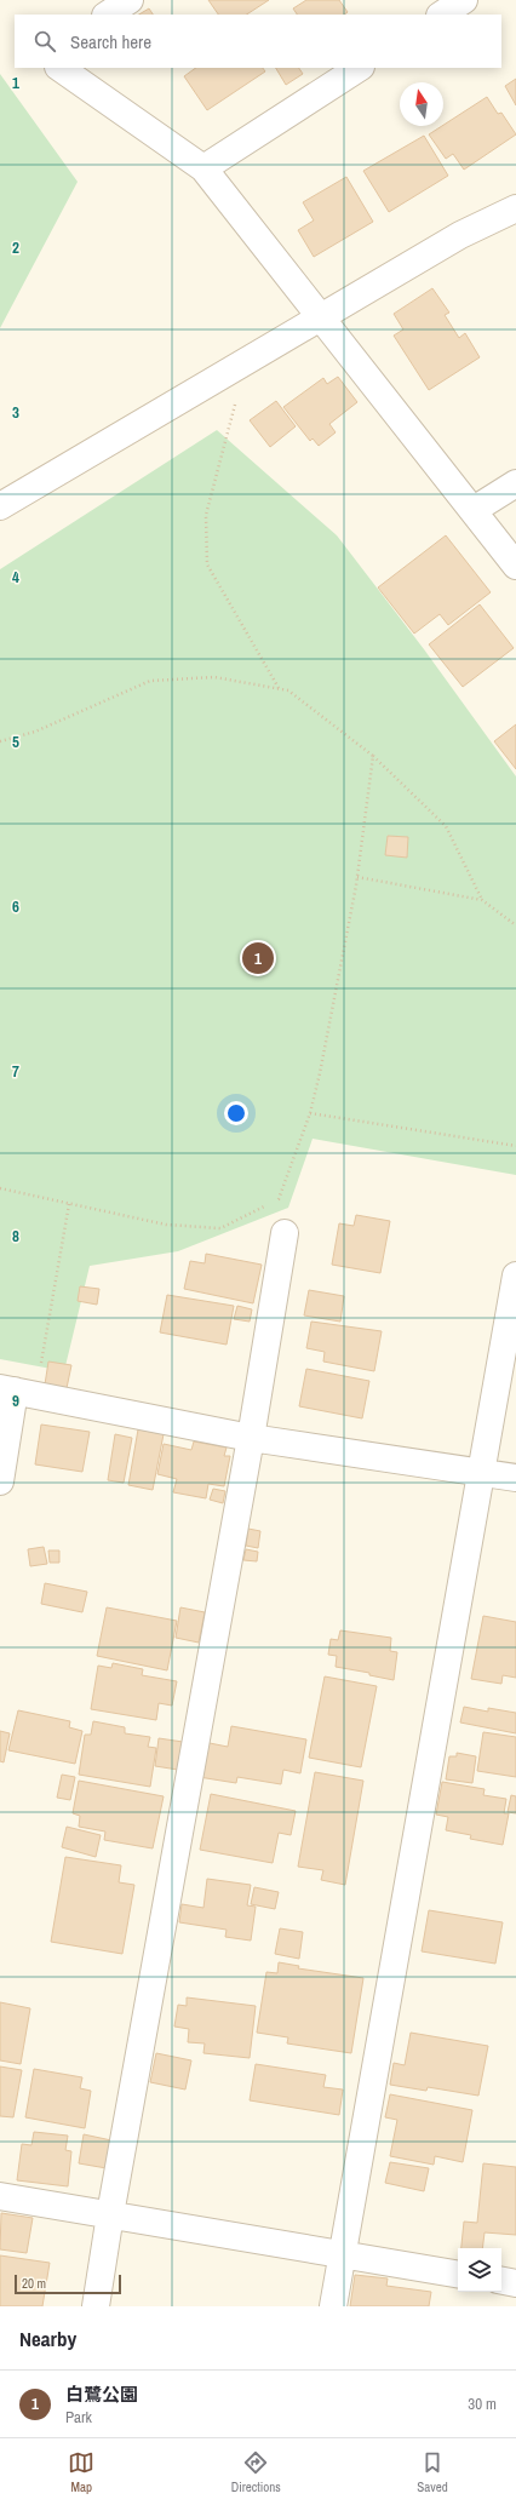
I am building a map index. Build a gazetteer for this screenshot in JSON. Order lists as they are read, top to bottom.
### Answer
{
  "scale_bar": "20 m",
  "north": "top",
  "page": {
    "search": "Search here",
    "pins": "1",
    "scale": "20 m",
    "heading": "Nearby",
    "list": [
      {
        "mark": "1",
        "name": "白鷺公園",
        "note": "Park",
        "value": "30 m"
      }
    ],
    "nav": ["Map", "Directions", "Saved"]
  },
  "grid": {
    "rows": [
      "1",
      "2",
      "3",
      "4",
      "5",
      "6",
      "7",
      "8",
      "9"
    ]
  }
}
